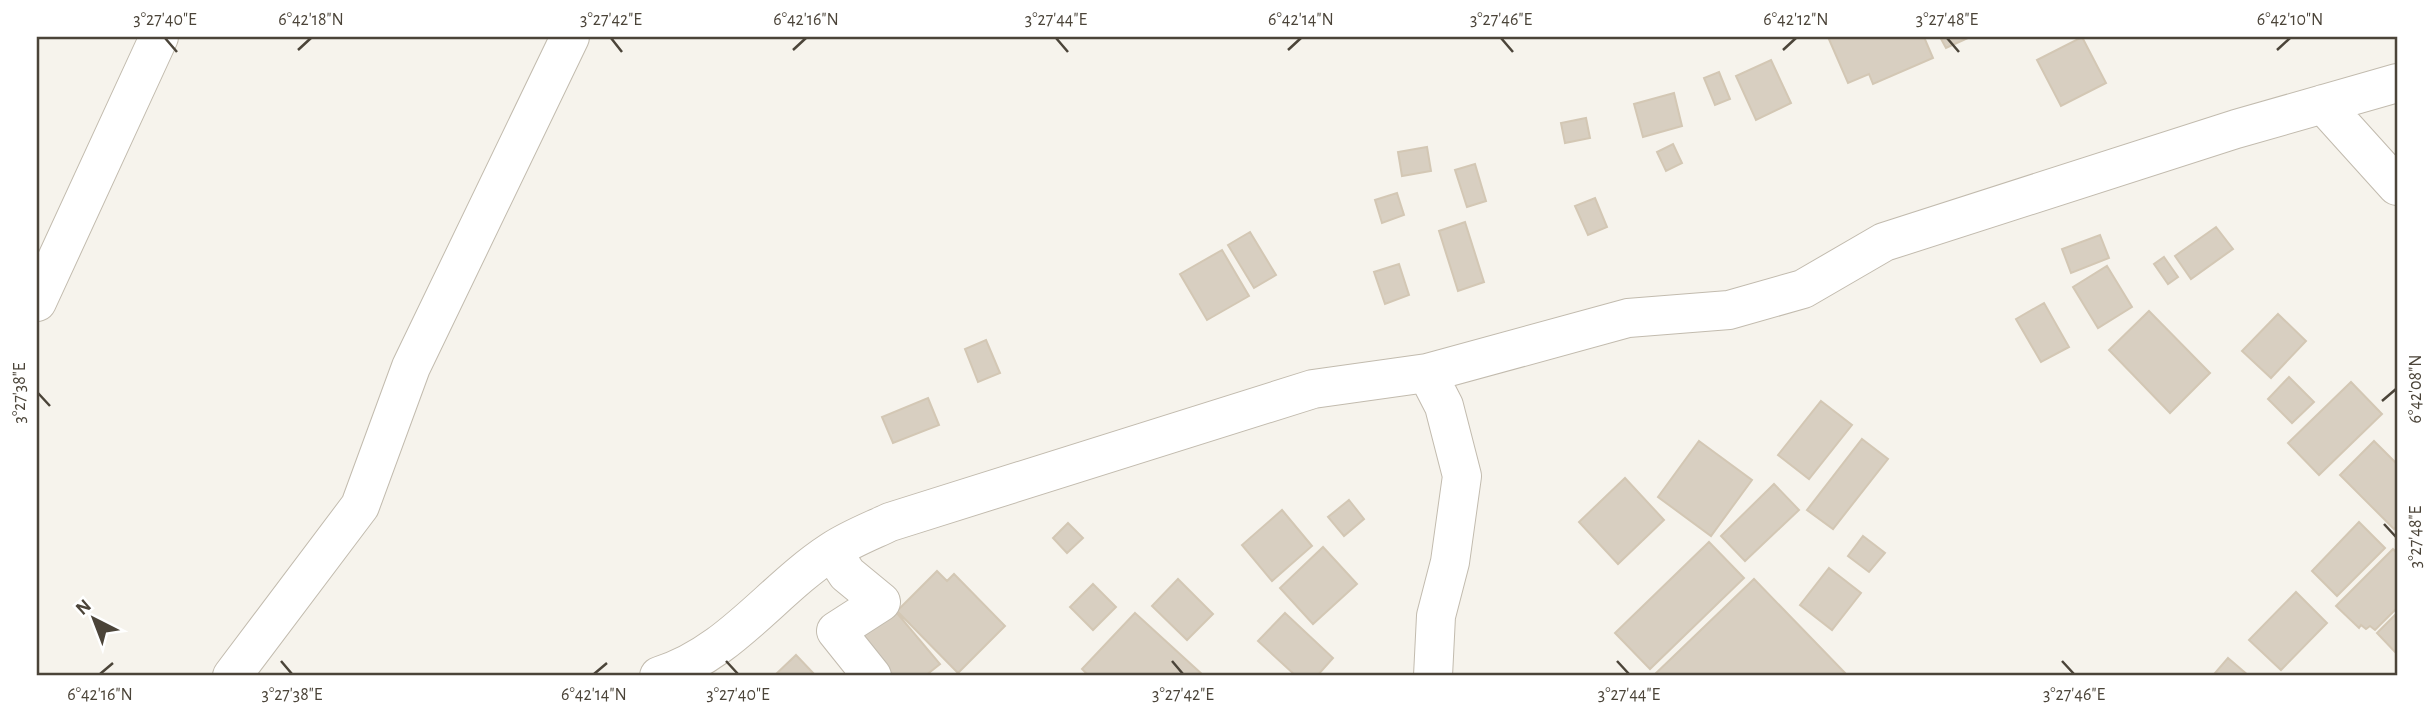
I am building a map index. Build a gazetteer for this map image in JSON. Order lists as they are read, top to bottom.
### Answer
{
  "north": "top left",
  "coordinates": [
    "3°27'40\"E",
    "6°42'18\"N",
    "3°27'42\"E",
    "6°42'16\"N",
    "3°27'44\"E",
    "6°42'14\"N",
    "3°27'46\"E",
    "6°42'12\"N",
    "3°27'48\"E",
    "6°42'10\"N",
    "6°42'08\"N",
    "3°27'38\"E"
  ]
}
